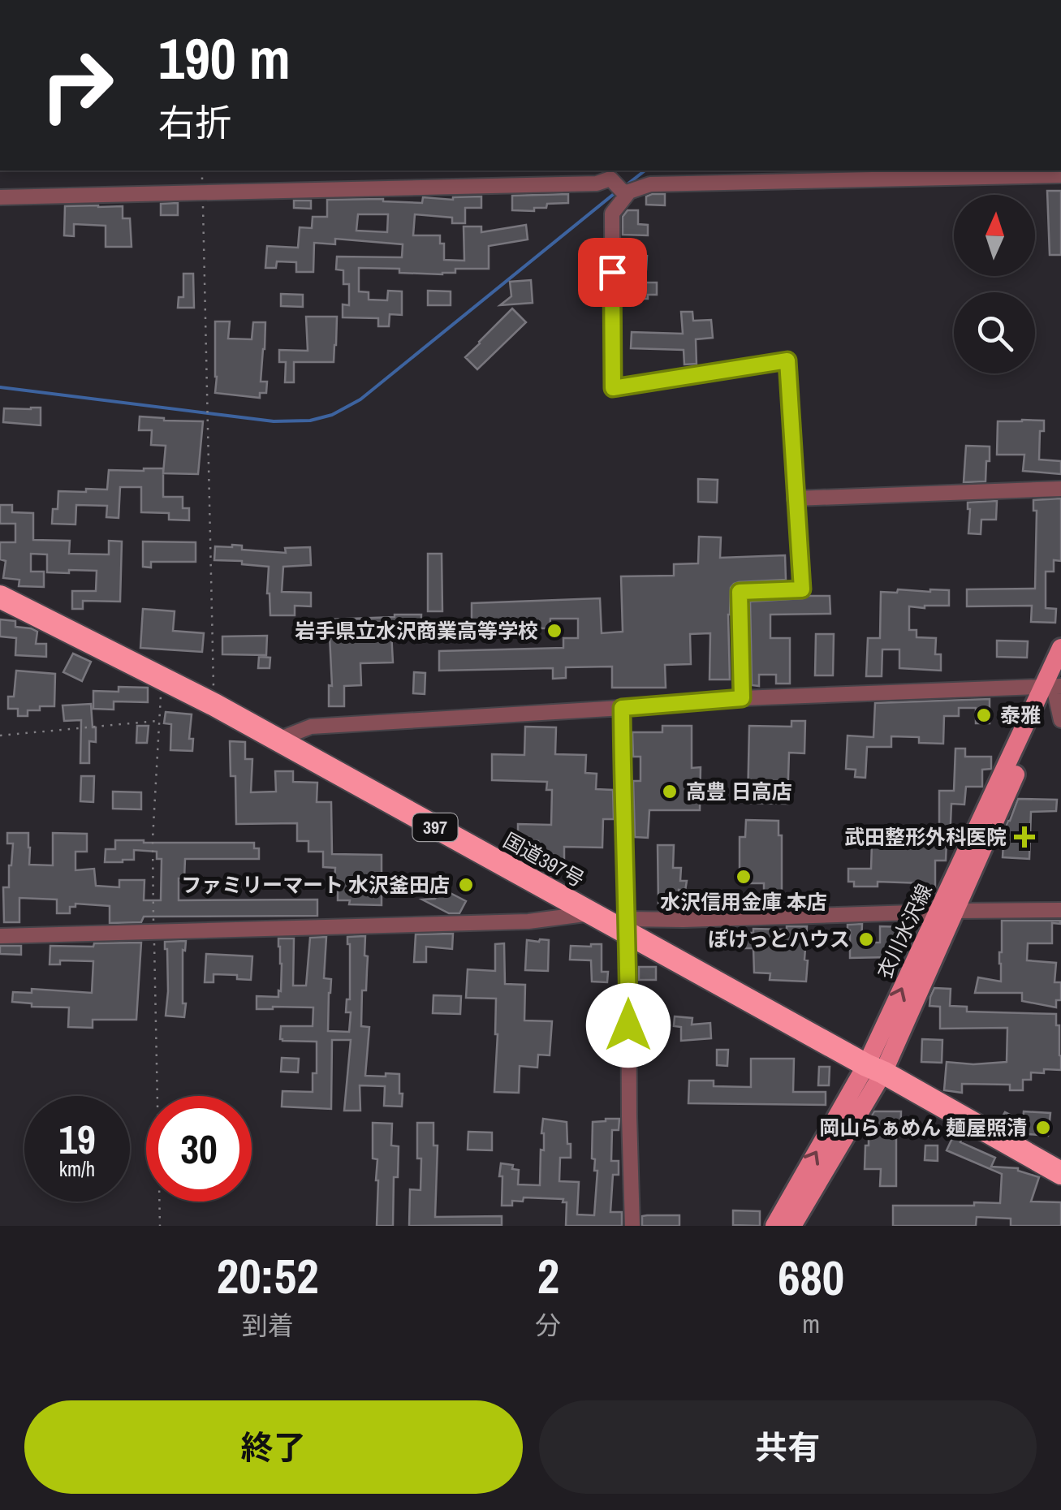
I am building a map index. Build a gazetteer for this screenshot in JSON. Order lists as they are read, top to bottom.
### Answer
{
  "streets": {
    "highway": ["397", "国道397号"],
    "main road": ["衣川水沢線"]
  },
  "crossings": [
    ["国道397号", "衣川水沢線"]
  ],
  "places": {
    "other": [
      "岩手県立水沢商業高等学校",
      "泰雅",
      "高豊 日高店",
      "水沢信用金庫 本店",
      "ファミリーマート 水沢釜田店",
      "ぽけっとハウス",
      "岡山らぁめん 麺屋照清"
    ],
    "health": ["武田整形外科医院"]
  },
  "north": "top",
  "page": {
    "turn": ["190 m", "右折"],
    "speed": "19 km/h",
    "limit": "30",
    "eta": [
      "20:52",
      "到着",
      "2",
      "分",
      "680",
      "m"
    ],
    "buttons": ["終了", "共有"]
  }
}
